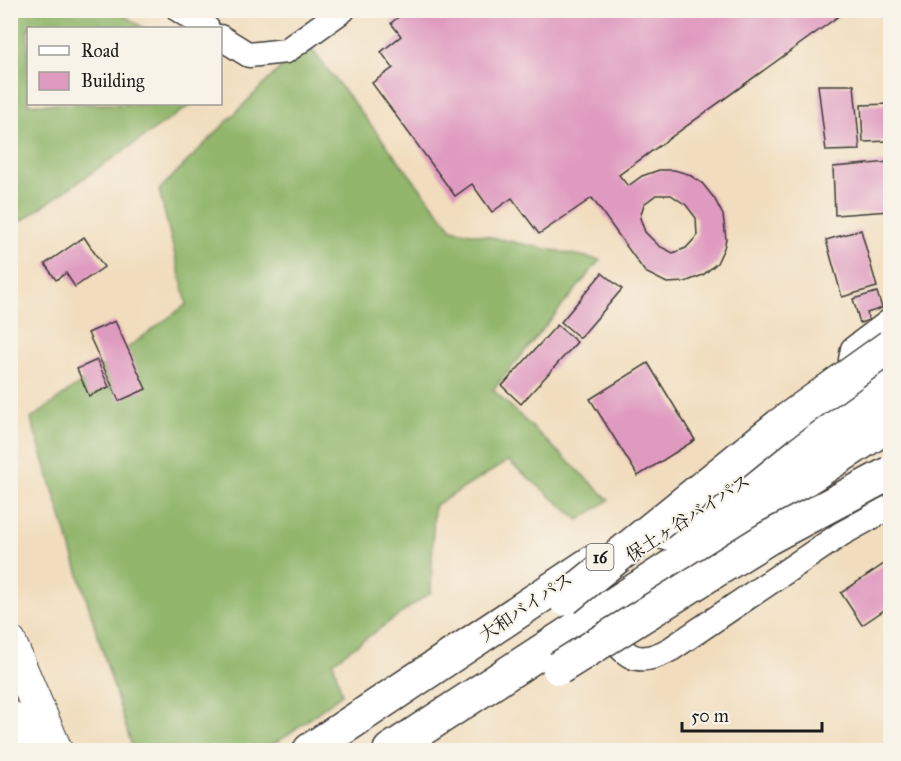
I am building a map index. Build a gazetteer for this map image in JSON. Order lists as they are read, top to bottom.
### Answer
{
  "streets": {
    "highway": ["保土ヶ谷バイパス", "16", "大和バイパス"]
  },
  "crossings": [
    ["保土ヶ谷バイパス", "大和バイパス"]
  ],
  "legend": ["Road", "Building"],
  "scale_bar": "50 m"
}
